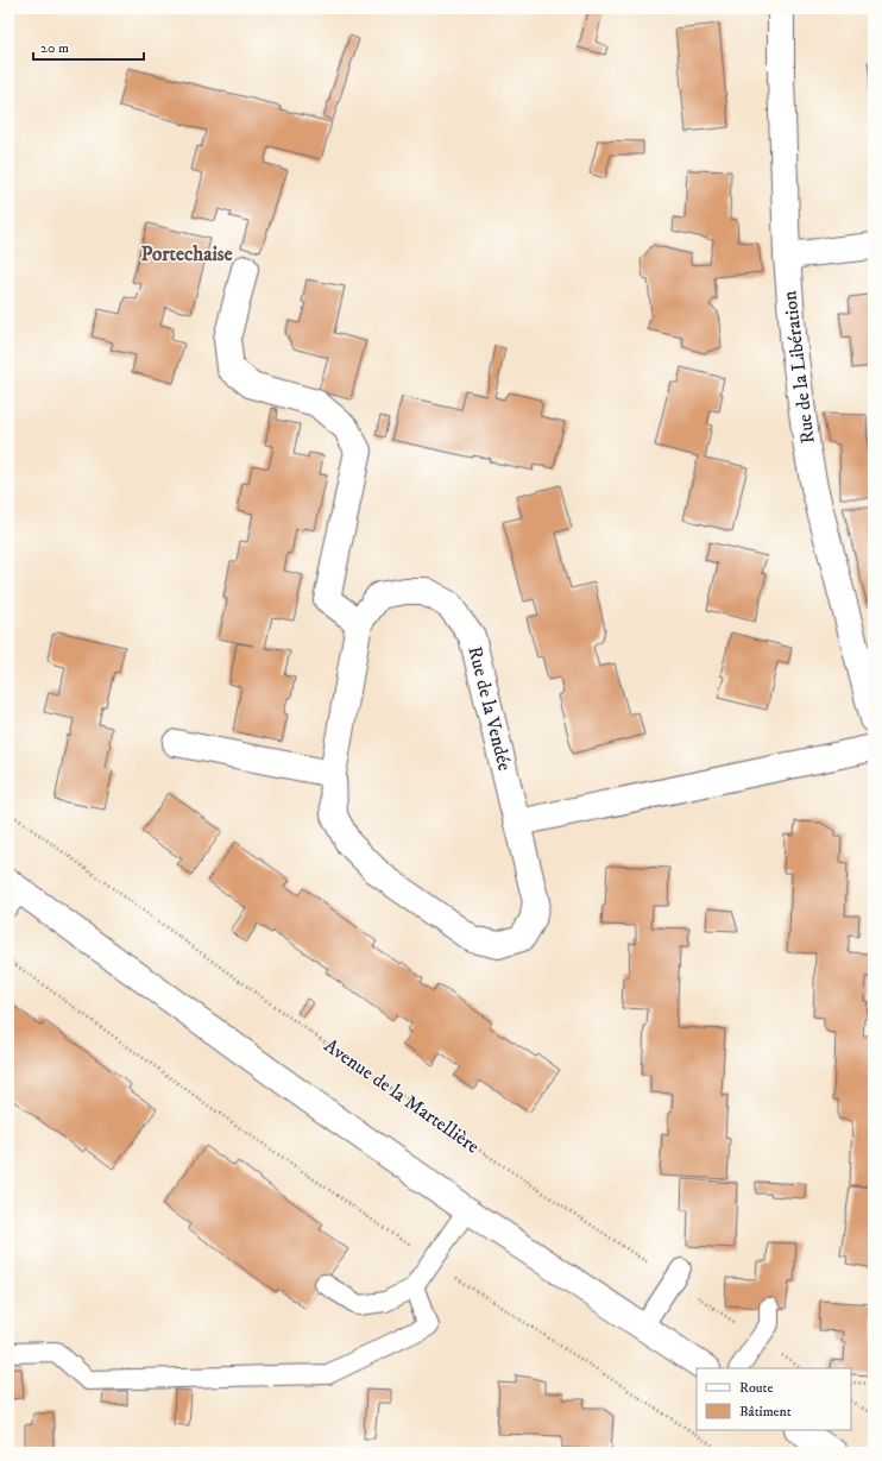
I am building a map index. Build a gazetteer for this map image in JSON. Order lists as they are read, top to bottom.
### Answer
{
  "streets": {
    "street": ["Rue de la Libération", "Rue de la Vendée"],
    "path": ["Avenue de la Martellière"]
  },
  "districts": ["Portechaise"],
  "legend": ["Route", "Bâtiment"],
  "scale_bar": "20 m"
}
